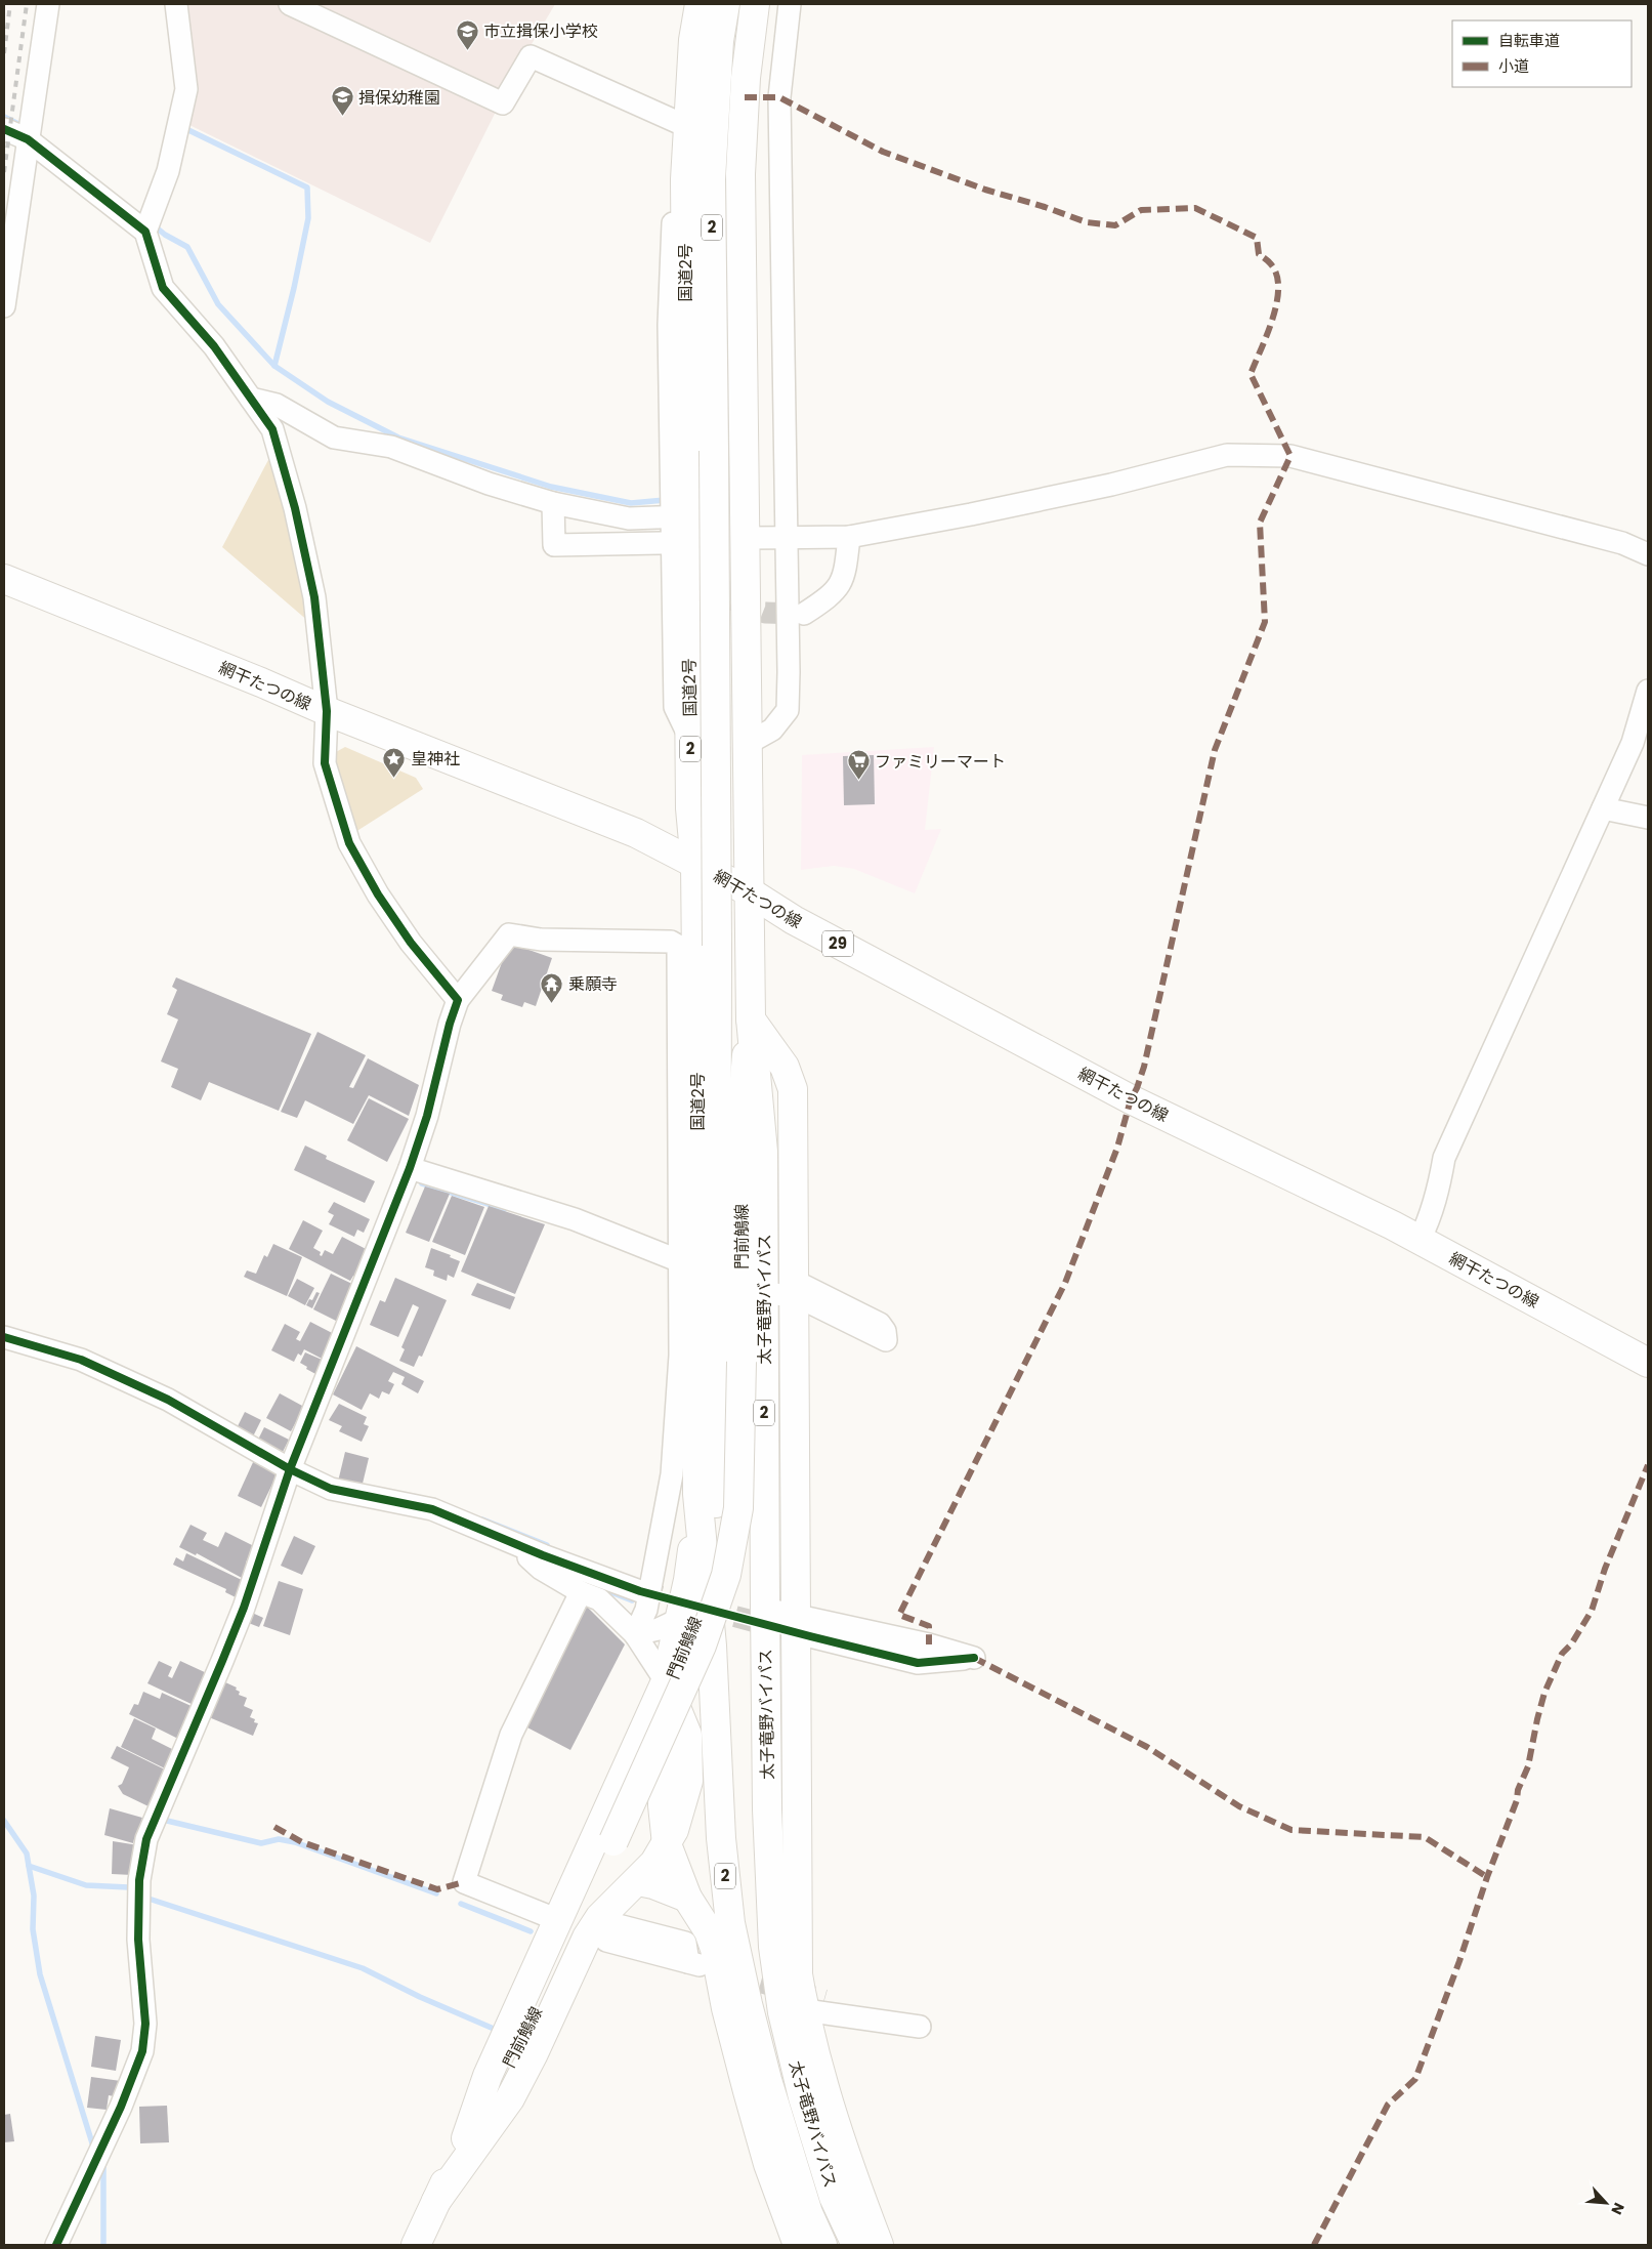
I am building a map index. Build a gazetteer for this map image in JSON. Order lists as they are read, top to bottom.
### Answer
{
  "streets": {
    "main road": [
      "2",
      "国道2号",
      "網干たつの線",
      "29",
      "門前鵤線",
      "太子竜野バイパス"
    ]
  },
  "crossings": [
    ["2", "網干たつの線"],
    ["2", "門前鵤線"],
    ["2", "太子竜野バイパス"],
    ["国道2号", "網干たつの線"],
    ["国道2号", "太子竜野バイパス"],
    ["門前鵤線", "太子竜野バイパス"]
  ],
  "places": {
    "school or university": ["市立揖保小学校", "揖保幼稚園"],
    "place": ["皇神社"],
    "supermarket": ["ファミリーマート"],
    "temple": ["乗願寺"]
  },
  "legend": ["自転車道", "小道"],
  "north": "bottom right"
}
